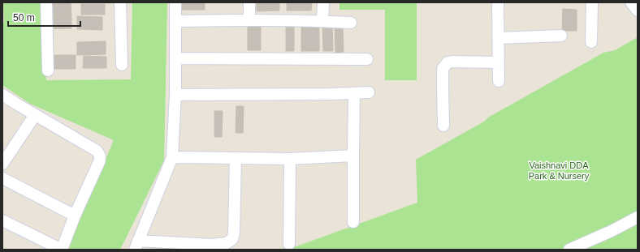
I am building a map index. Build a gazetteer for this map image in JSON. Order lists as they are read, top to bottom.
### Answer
{
  "parks": ["Vaishnavi DDA Park & Nursery"],
  "scale_bar": "50 m"
}
